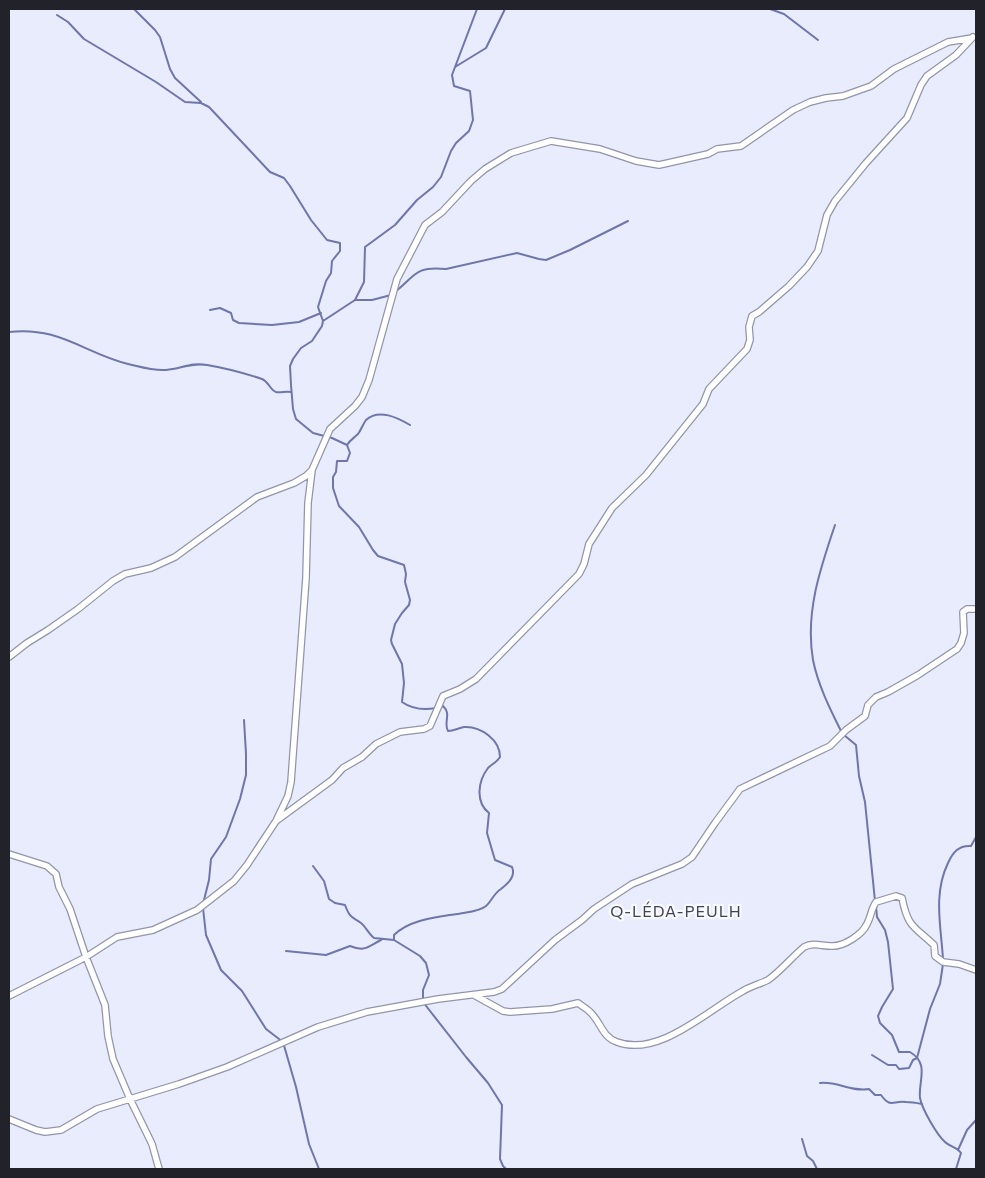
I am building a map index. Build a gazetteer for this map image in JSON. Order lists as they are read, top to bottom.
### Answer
{
  "districts": ["Q-LÉDA-PEULH"]
}
